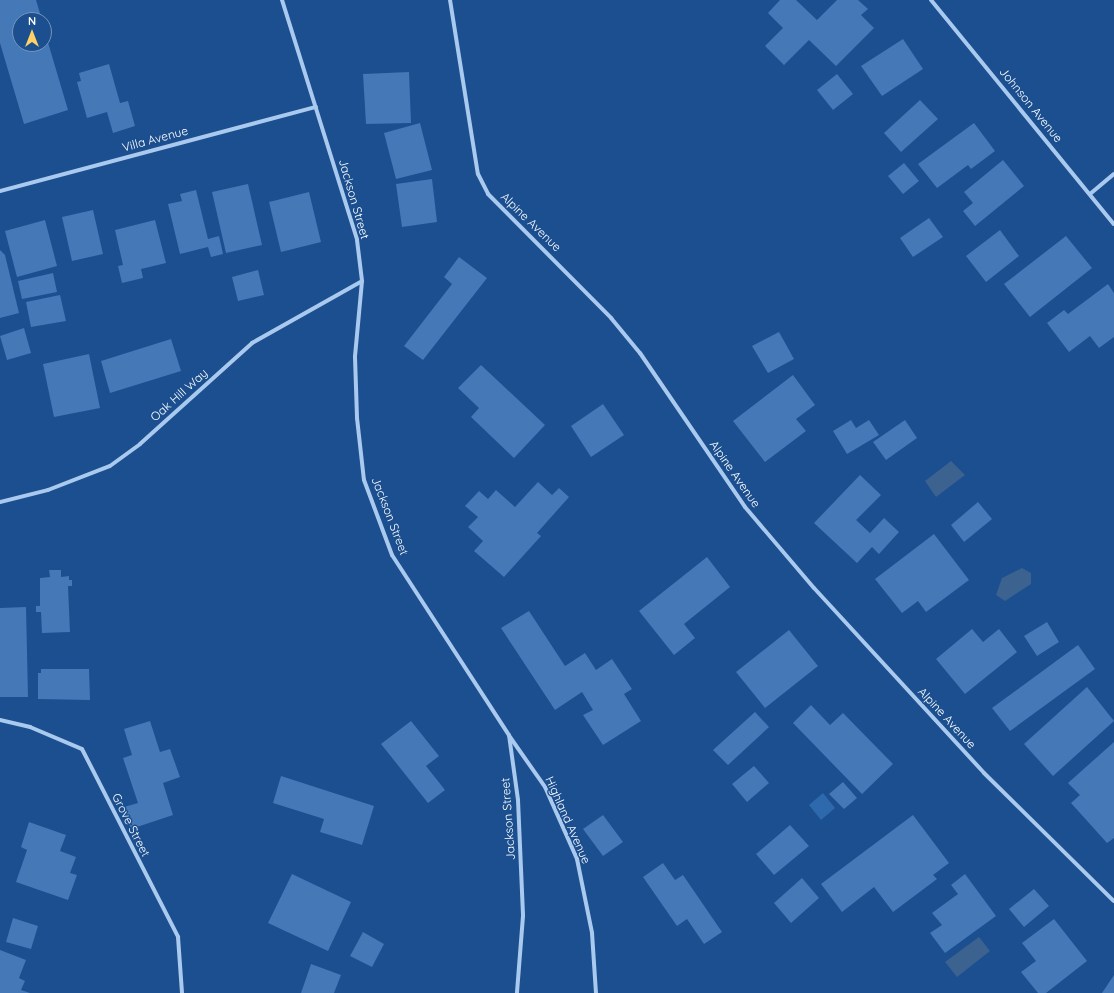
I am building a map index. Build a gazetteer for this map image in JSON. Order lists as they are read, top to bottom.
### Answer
{
  "streets": {
    "street": [
      "Johnson Avenue",
      "Villa Avenue",
      "Jackson Street",
      "Alpine Avenue",
      "Oak Hill Way",
      "Highland Avenue",
      "Grove Street"
    ]
  },
  "crossings": [
    ["Villa Avenue", "Jackson Street"],
    ["Jackson Street", "Oak Hill Way"],
    ["Jackson Street", "Highland Avenue"]
  ],
  "north": "top"
}
